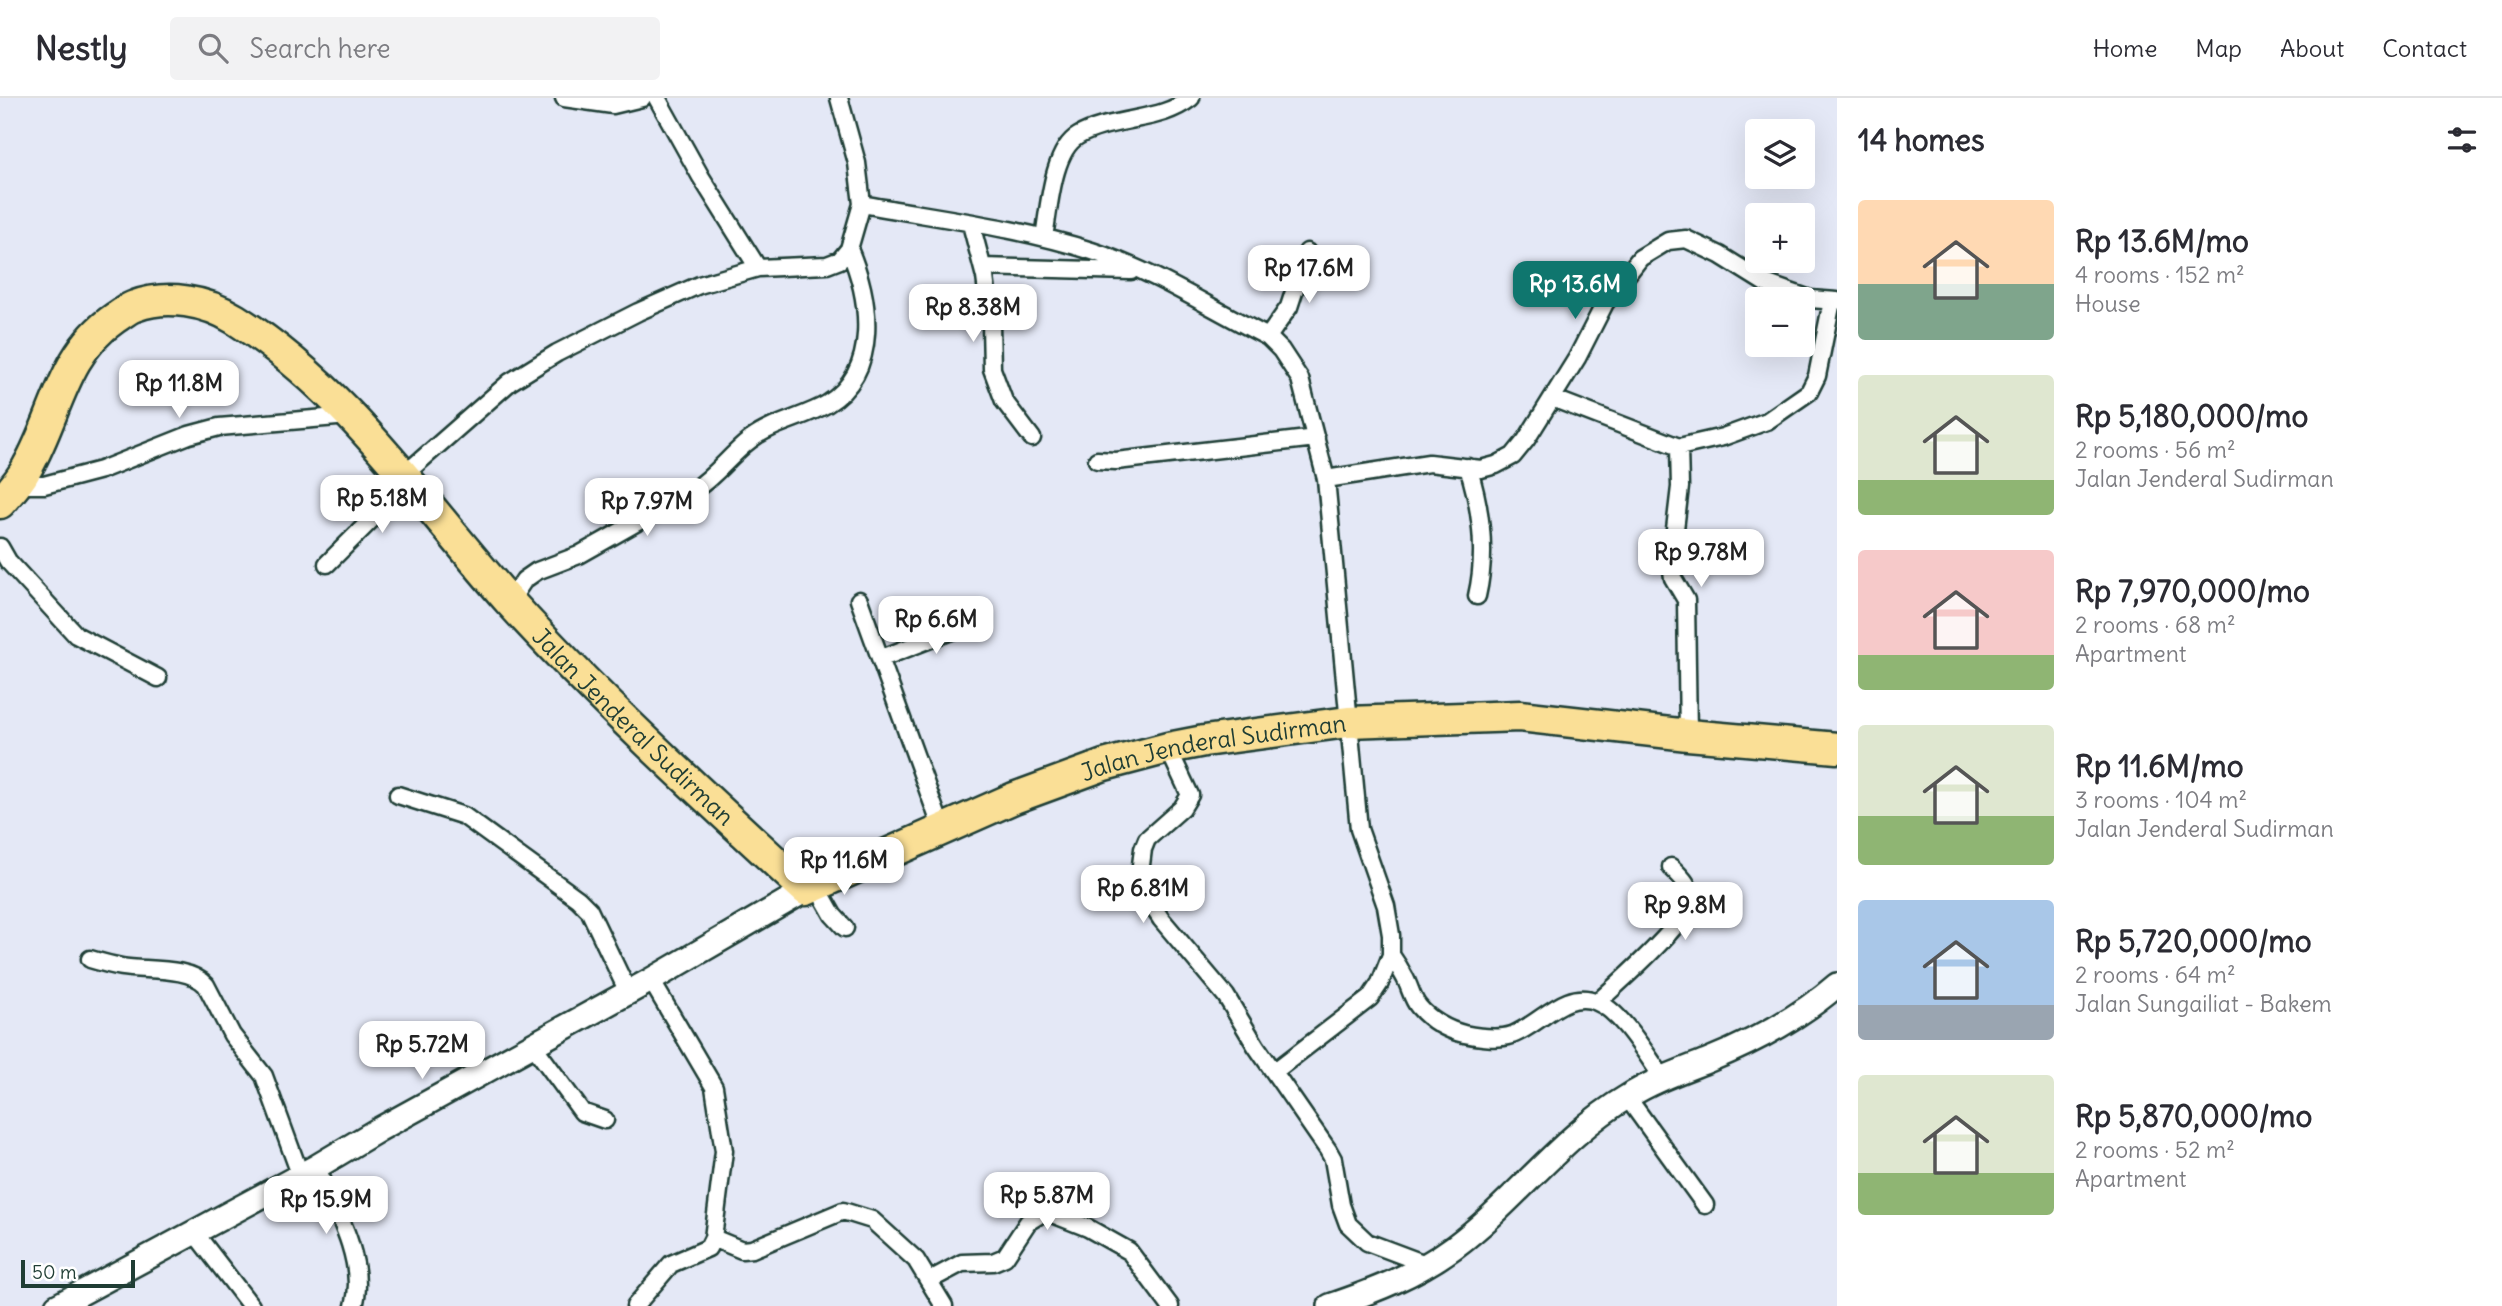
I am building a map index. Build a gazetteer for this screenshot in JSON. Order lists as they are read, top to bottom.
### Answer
{
  "streets": {
    "highway": ["Jalan Jenderal Sudirman"]
  },
  "scale_bar": "50 m",
  "page": {
    "header": "Nestly",
    "search": "Search here",
    "nav": [
      "Home",
      "Map",
      "About",
      "Contact"
    ],
    "heading": "14 homes",
    "map_buttons": ["+", "−"],
    "list": [
      {
        "name": "Rp 13.6M/mo",
        "note": "4 rooms · 152 m² · House"
      },
      {
        "name": "Rp 5,180,000/mo",
        "note": "2 rooms · 56 m² · Jalan Jenderal Sudirman"
      },
      {
        "name": "Rp 7,970,000/mo",
        "note": "2 rooms · 68 m² · Apartment"
      },
      {
        "name": "Rp 11.6M/mo",
        "note": "3 rooms · 104 m² · Jalan Jenderal Sudirman"
      },
      {
        "name": "Rp 5,720,000/mo",
        "note": "2 rooms · 64 m² · Jalan Sungailiat - Bakem"
      },
      {
        "name": "Rp 5,870,000/mo",
        "note": "2 rooms · 52 m² · Apartment"
      }
    ],
    "price": [
      "Rp 17.6M",
      "Rp 13.6M",
      "Rp 8.38M",
      "Rp 11.8M",
      "Rp 5.18M",
      "Rp 7.97M",
      "Rp 9.78M",
      "Rp 6.6M",
      "Rp 11.6M",
      "Rp 6.81M",
      "Rp 9.8M",
      "Rp 5.72M",
      "Rp 5.87M",
      "Rp 15.9M"
    ],
    "scale": "50 m"
  }
}
